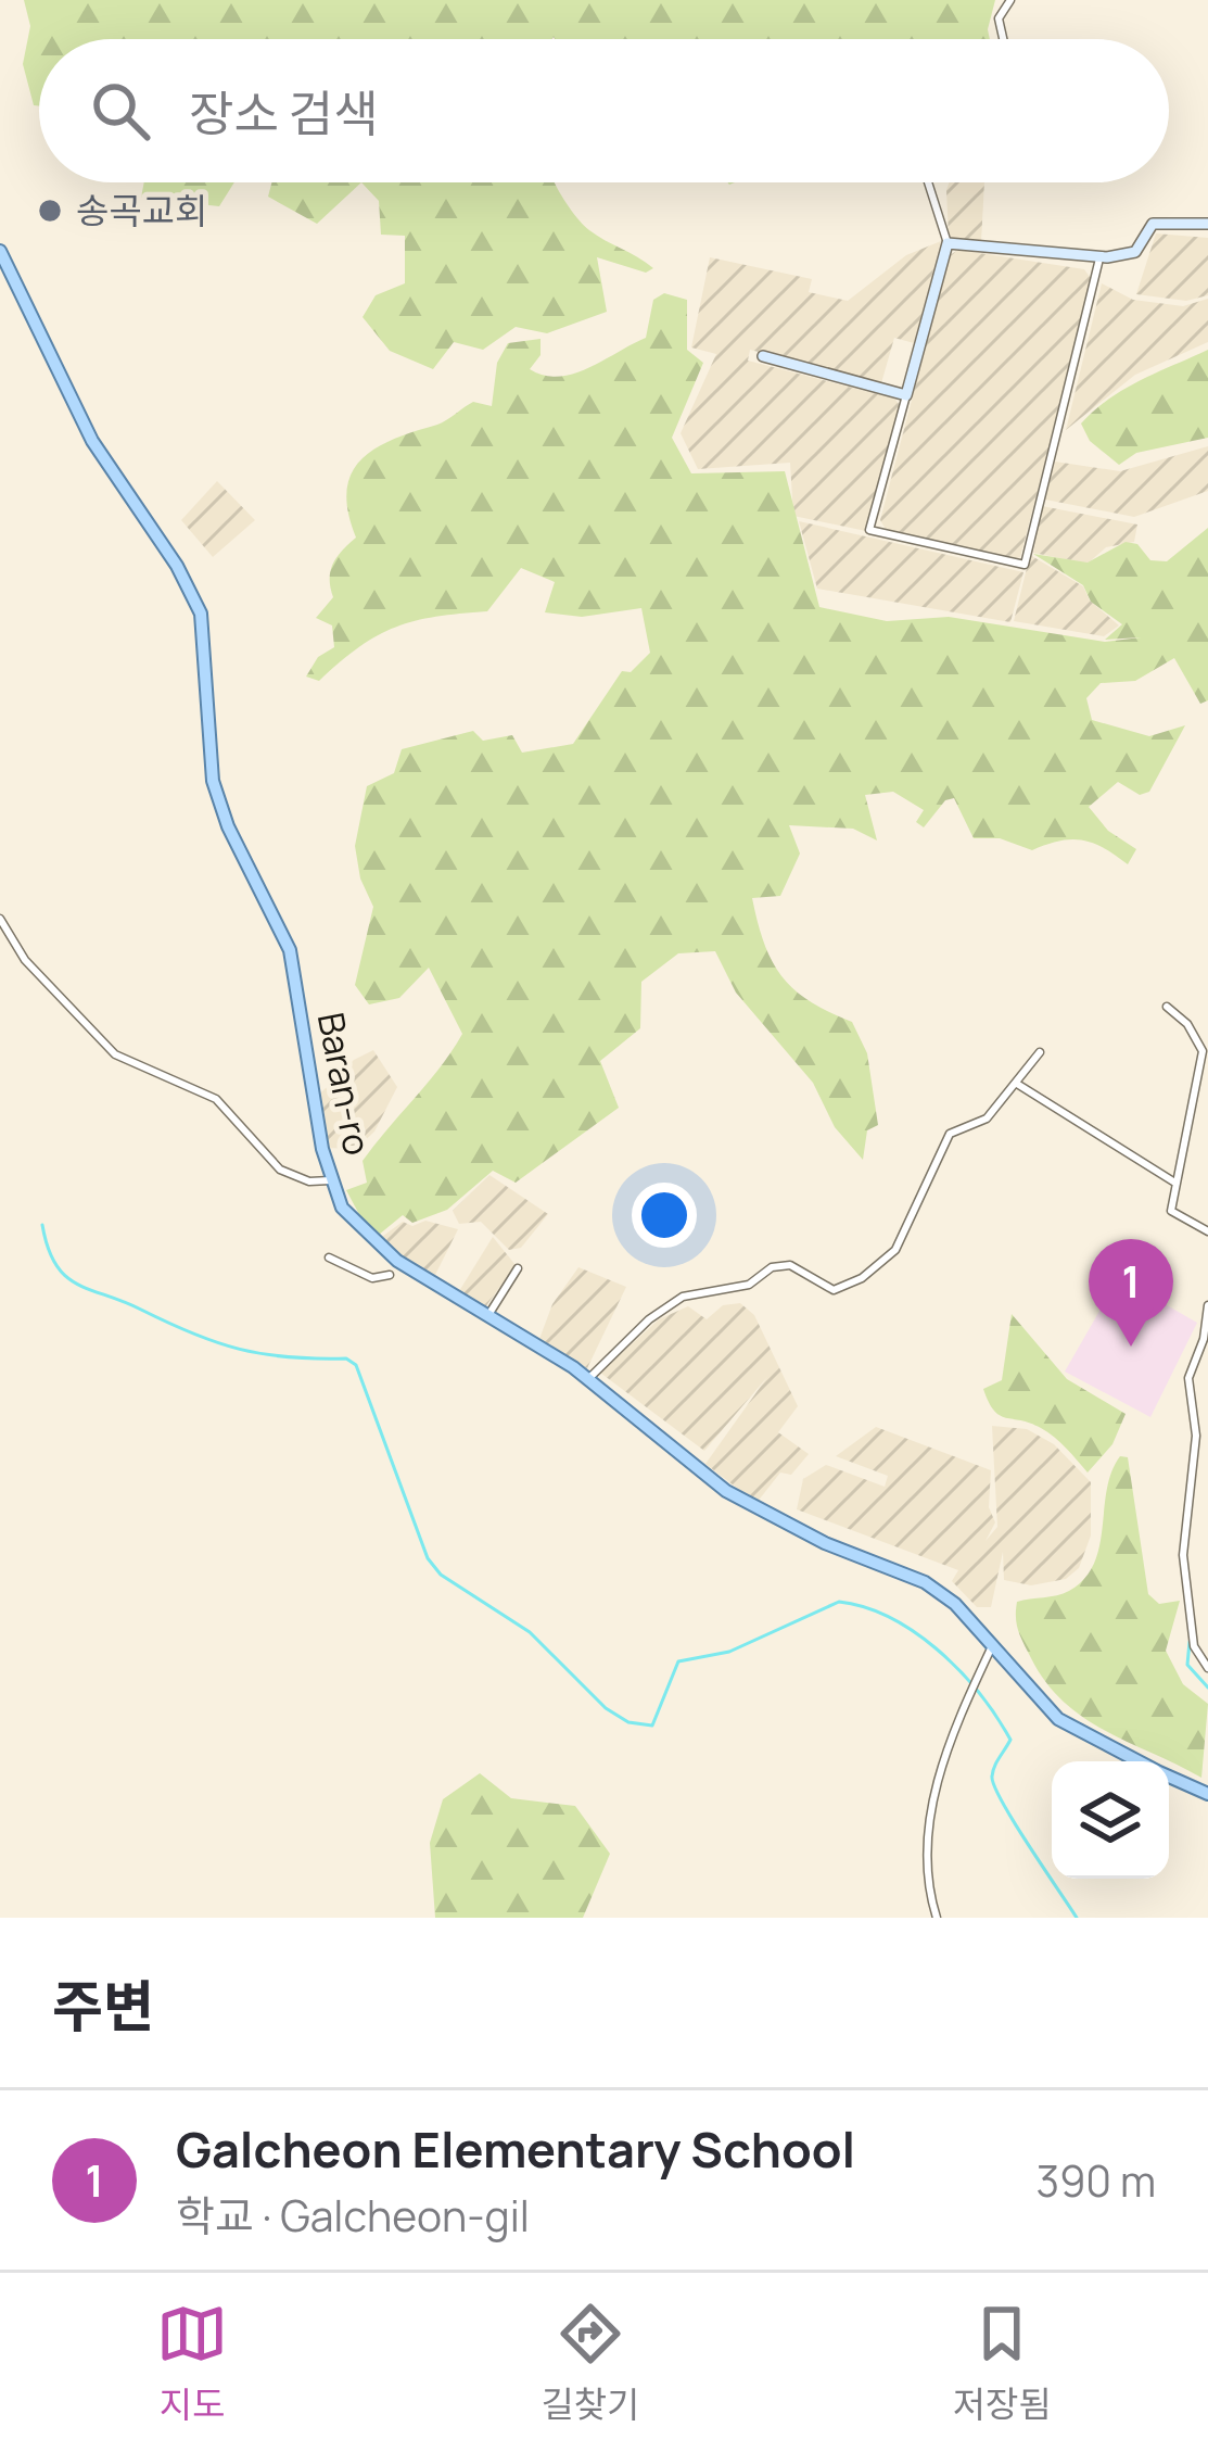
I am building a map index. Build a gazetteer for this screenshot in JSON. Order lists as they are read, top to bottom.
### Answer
{
  "streets": {
    "main road": ["Baran-ro"]
  },
  "places": ["송곡교회"],
  "page": {
    "search": "장소 검색",
    "pins": "1",
    "heading": "주변",
    "list": [
      {
        "mark": "1",
        "name": "Galcheon Elementary School",
        "note": "학교 · Galcheon-gil",
        "value": "390 m"
      }
    ],
    "nav": ["지도", "길찾기", "저장됨"]
  }
}
